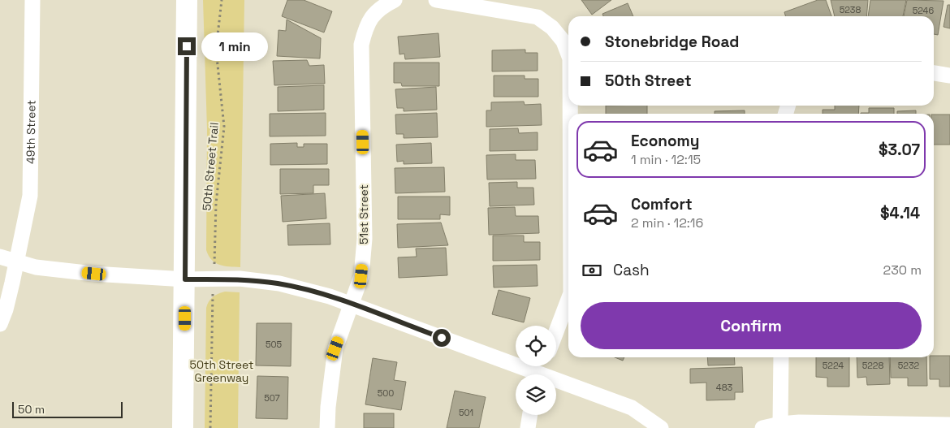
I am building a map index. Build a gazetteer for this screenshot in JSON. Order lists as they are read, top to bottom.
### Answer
{
  "streets": {
    "street": ["49th Street", "51st Street"],
    "path": ["50th Street Trail"]
  },
  "parks": ["50th Street Greenway"],
  "house_numbers": [
    "5238",
    "5246",
    "505",
    "5224",
    "5228",
    "5232",
    "483",
    "500",
    "507",
    "501"
  ],
  "scale_bar": "50 m",
  "page": {
    "banner": ["Stonebridge Road", "50th Street"],
    "bubble": "1 min",
    "list": [
      {
        "name": "Economy",
        "note": "1 min · 12:15",
        "value": "$3.07"
      },
      {
        "name": "Comfort",
        "note": "2 min · 12:16",
        "value": "$4.14"
      }
    ],
    "pay": ["Cash", "230 m"],
    "buttons": "Confirm",
    "scale": "50 m"
  }
}
